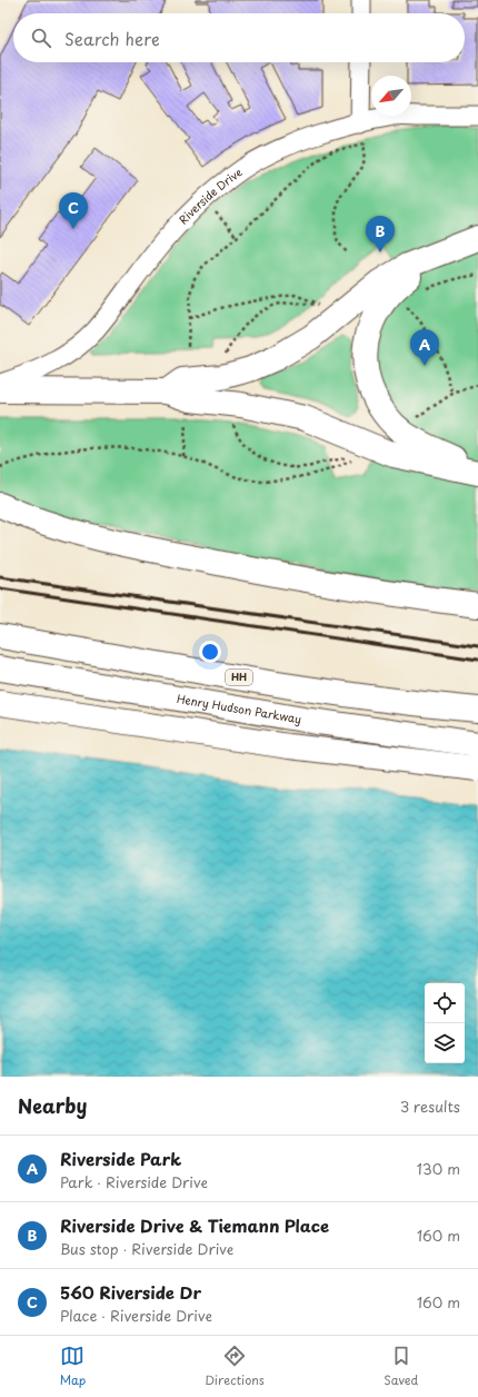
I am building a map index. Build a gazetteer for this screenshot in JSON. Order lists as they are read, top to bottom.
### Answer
{
  "streets": {
    "main road": ["HH", "Henry Hudson Parkway"],
    "street": ["Riverside Drive"]
  },
  "north": "bottom left",
  "page": {
    "search": "Search here",
    "pins": ["C", "B", "A"],
    "heading": ["Nearby", "3 results"],
    "list": [
      {
        "mark": "A",
        "name": "Riverside Park",
        "note": "Park · Riverside Drive",
        "value": "130 m"
      },
      {
        "mark": "B",
        "name": "Riverside Drive & Tiemann Place",
        "note": "Bus stop · Riverside Drive",
        "value": "160 m"
      },
      {
        "mark": "C",
        "name": "560 Riverside Dr",
        "note": "Place · Riverside Drive",
        "value": "160 m"
      }
    ],
    "nav": ["Map", "Directions", "Saved"]
  }
}
